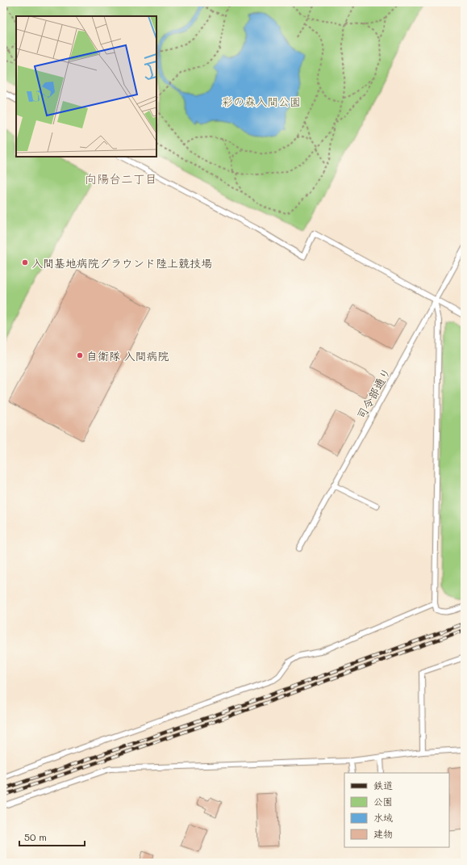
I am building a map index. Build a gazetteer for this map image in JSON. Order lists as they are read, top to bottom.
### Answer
{
  "streets": {
    "lane": ["司令部通り"]
  },
  "districts": ["向陽台二丁目"],
  "parks": ["彩の森入間公園"],
  "places": ["入間基地病院グラウンド陸上競技場", "自衛隊 入間病院"],
  "legend": [
    "鉄道",
    "公園",
    "水域",
    "建物"
  ],
  "scale_bar": "50 m"
}
